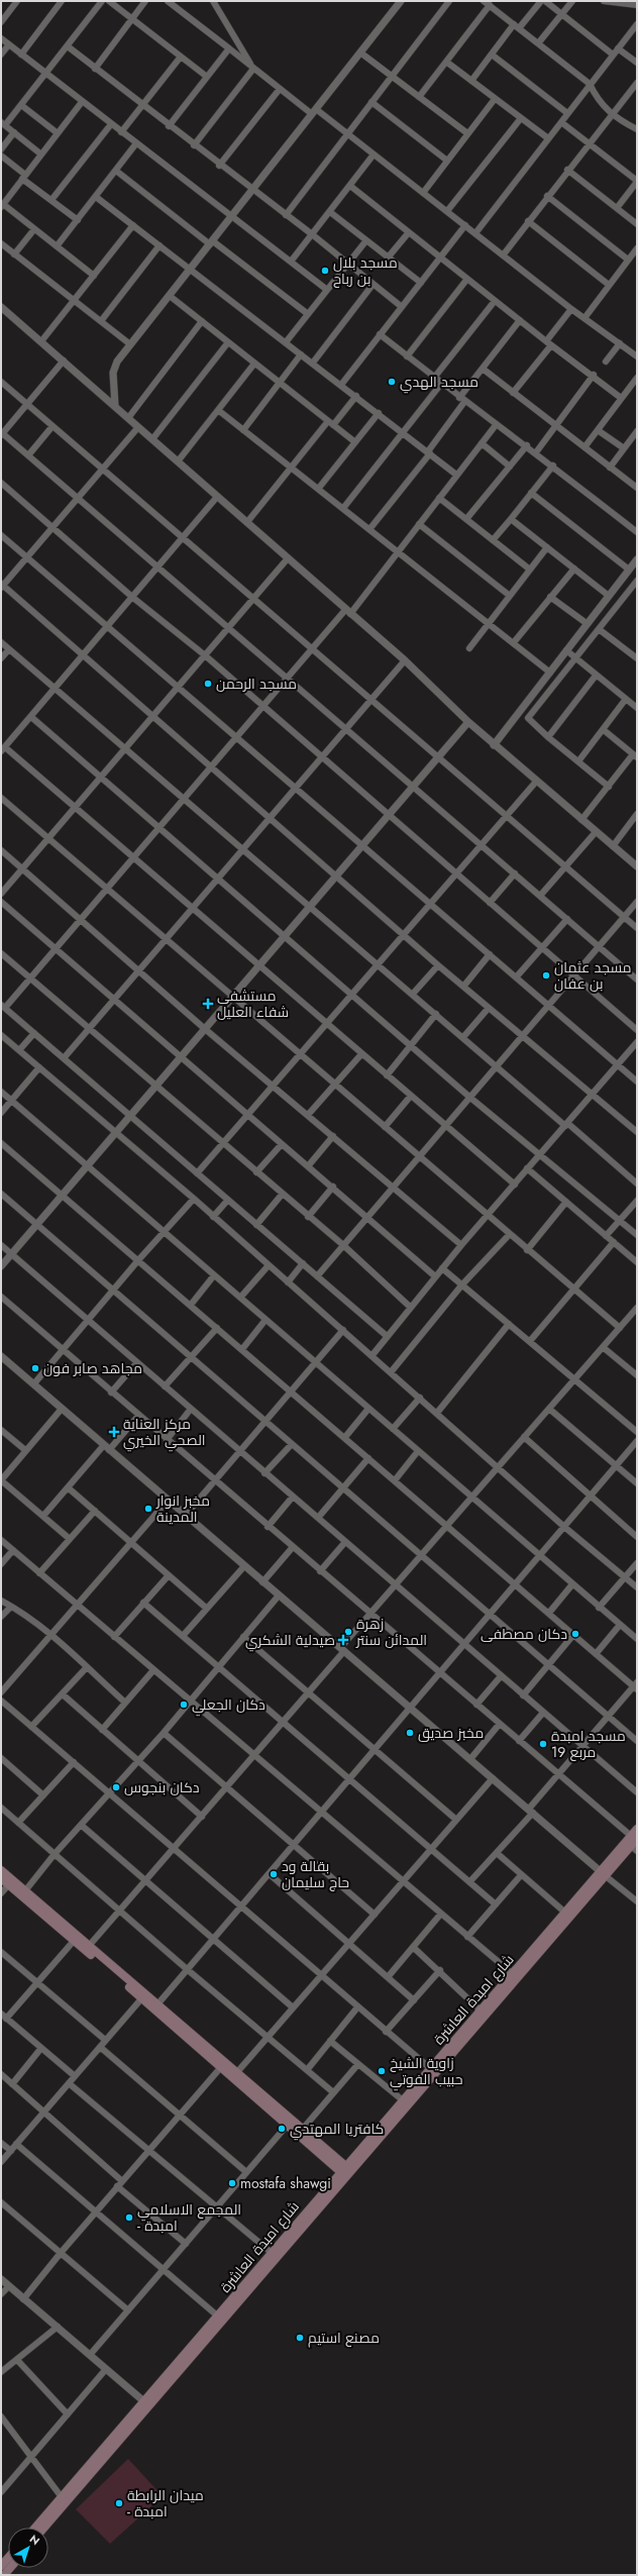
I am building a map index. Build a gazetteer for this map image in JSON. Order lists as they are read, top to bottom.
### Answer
{
  "streets": {
    "main road": ["شارع امبدة العاشرة"]
  },
  "places": {
    "other": [
      "مسجد بلال بن رباح",
      "مسجد الهدي",
      "مسجد الرحمن",
      "مسجد عثمان بن عفان",
      "مجاهد صابر فون",
      "مخبز انوار المدينة",
      "زهرة المدائن سنتر",
      "دكان مصطفى",
      "دكان الجعلي",
      "مخبز صديق",
      "مسجد امبدة مربع 19",
      "دكان بنجوس",
      "بقالة ود حاج سليمان",
      "زاوية الشيخ حبيب الفوتي",
      "كافتريا المهتدي",
      "mostafa shawgi",
      "المجمع الاسلامي - امبدة",
      "مصنع استيم",
      "ميدان الرابطة - امبدة"
    ],
    "health": ["مستشفى شفاء العليل", "مركز العناية الصحي الخيري", "صيدلية الشكري"]
  },
  "north": "top right"
}
